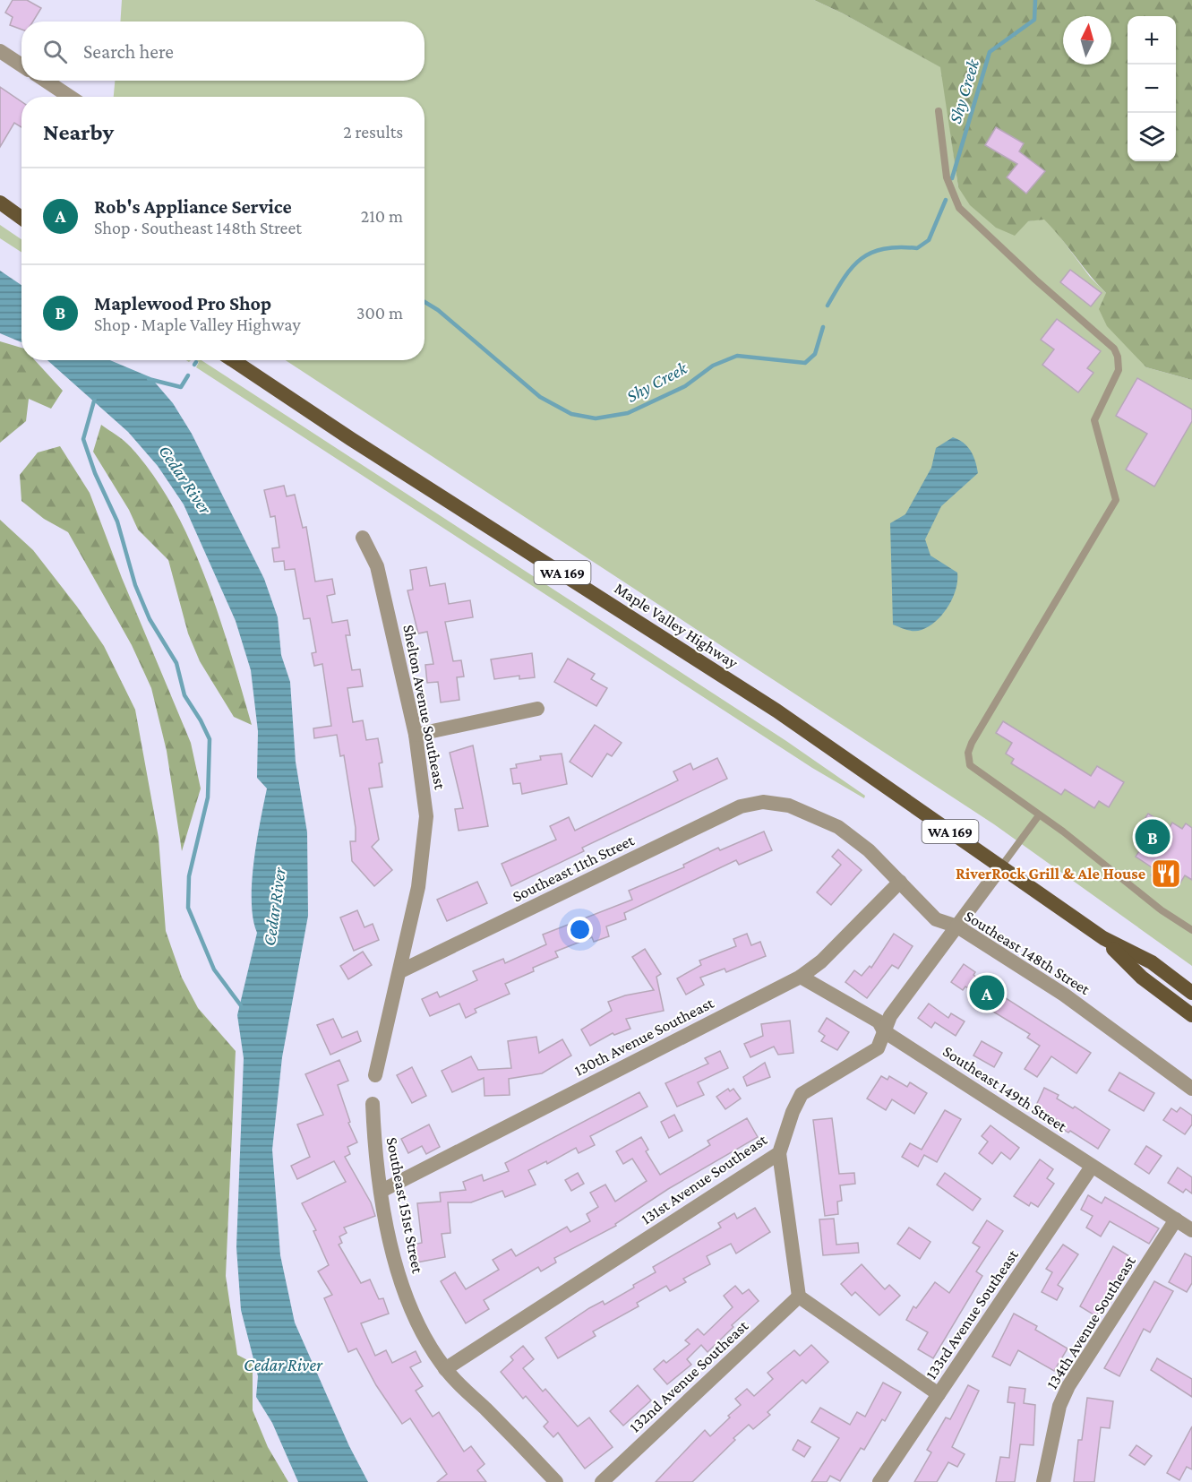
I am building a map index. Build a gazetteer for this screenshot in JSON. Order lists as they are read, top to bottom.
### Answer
{
  "streets": {
    "main road": ["WA 169", "Maple Valley Highway"],
    "street": [
      "Shelton Avenue Southeast",
      "Southeast 11th Street",
      "Southeast 148th Street",
      "130th Avenue Southeast",
      "Southeast 149th Street",
      "131st Avenue Southeast",
      "Southeast 151st Street",
      "133rd Avenue Southeast",
      "134th Avenue Southeast",
      "132nd Avenue Southeast"
    ]
  },
  "crossings": [
    ["Maple Valley Highway", "131st Avenue Southeast"],
    ["Shelton Avenue Southeast", "Southeast 11th Street"],
    ["Southeast 11th Street", "Southeast 148th Street"],
    ["Southeast 148th Street", "130th Avenue Southeast"],
    ["Southeast 148th Street", "131st Avenue Southeast"],
    ["130th Avenue Southeast", "Southeast 149th Street"],
    ["130th Avenue Southeast", "Southeast 151st Street"],
    ["Southeast 149th Street", "131st Avenue Southeast"],
    ["Southeast 149th Street", "133rd Avenue Southeast"],
    ["Southeast 149th Street", "134th Avenue Southeast"],
    ["131st Avenue Southeast", "Southeast 151st Street"]
  ],
  "water": ["Shy Creek", "Cedar River"],
  "places": {
    "restaurant": ["RiverRock Grill & Ale House"]
  },
  "north": "top",
  "page": {
    "map_buttons": ["+", "−"],
    "search": "Search here",
    "heading": ["Nearby", "2 results"],
    "list": [
      {
        "mark": "A",
        "name": "Rob's Appliance Service",
        "note": "Shop · Southeast 148th Street",
        "value": "210 m"
      },
      {
        "mark": "B",
        "name": "Maplewood Pro Shop",
        "note": "Shop · Maple Valley Highway",
        "value": "300 m"
      }
    ],
    "pins": ["B", "A"]
  }
}
